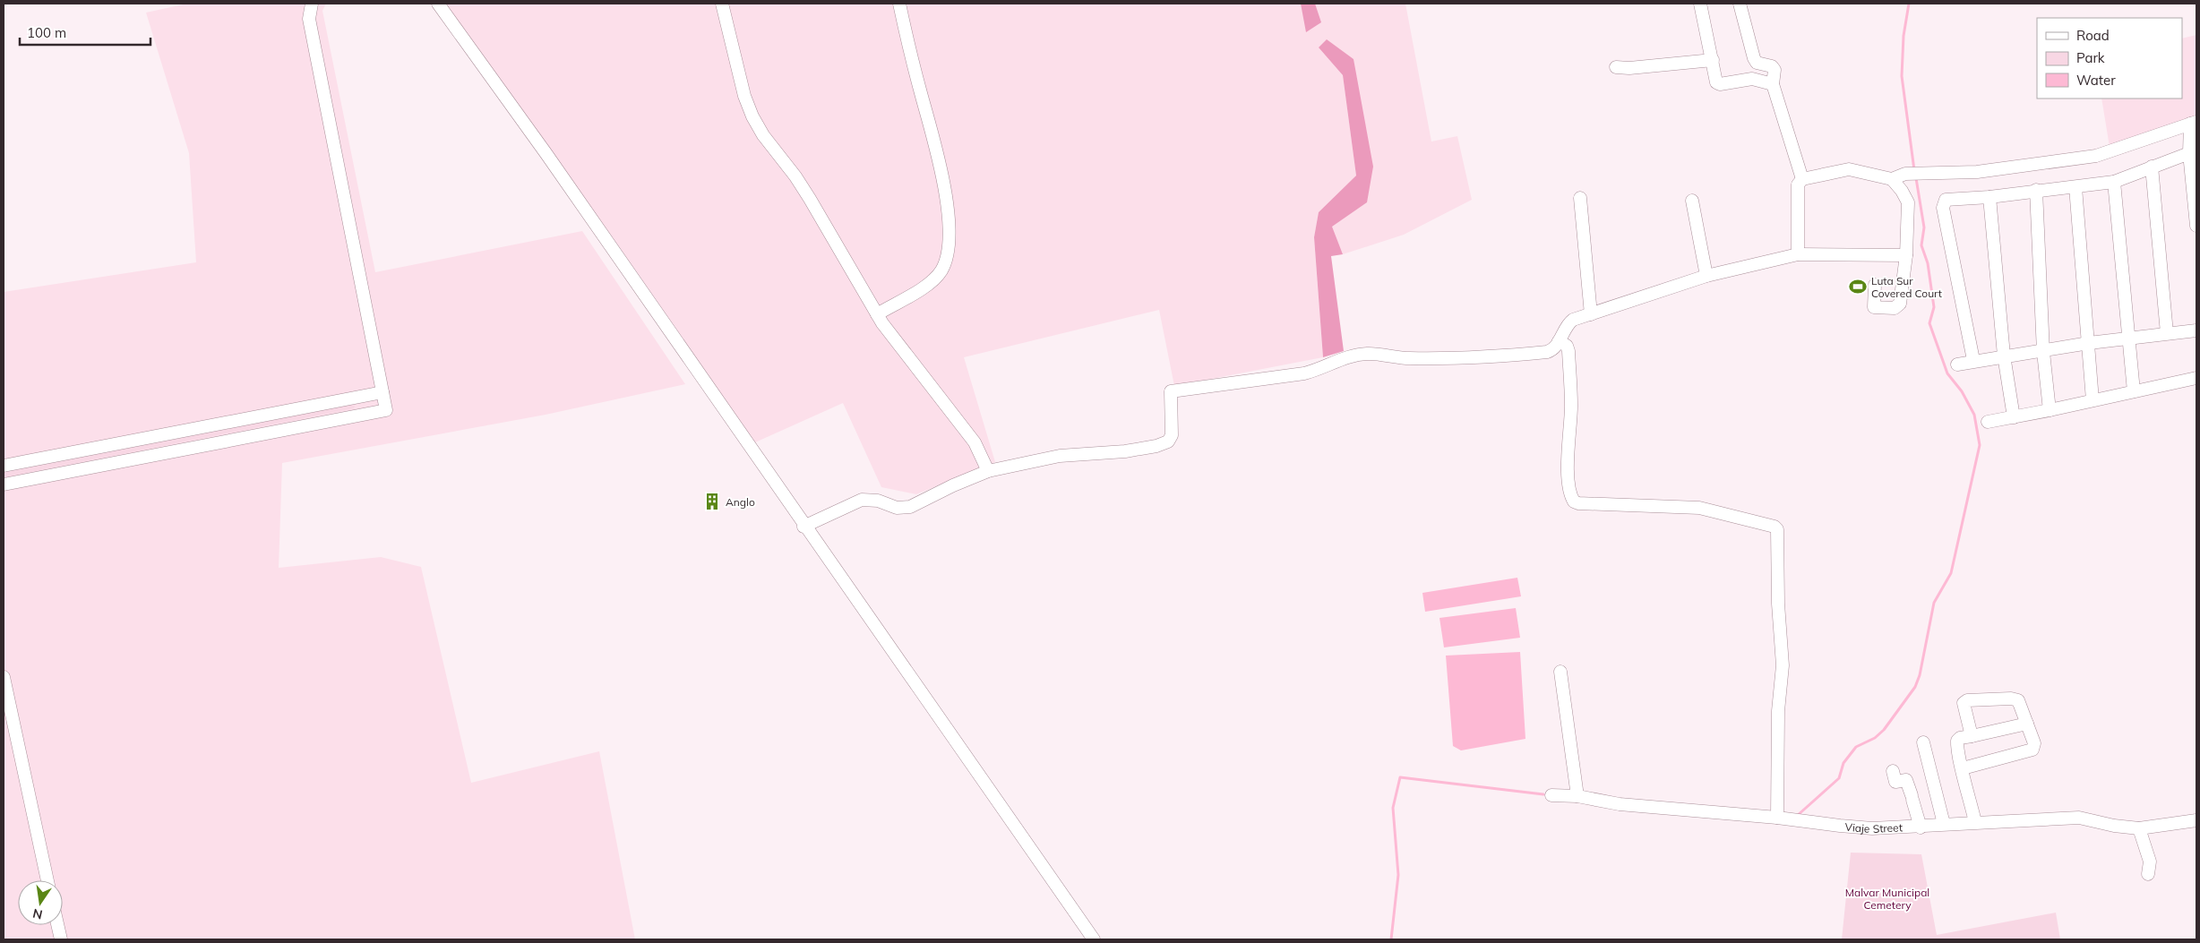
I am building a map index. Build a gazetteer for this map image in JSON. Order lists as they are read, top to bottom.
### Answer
{
  "streets": {
    "street": ["Viaje Street"]
  },
  "parks": ["Malvar Municipal Cemetery"],
  "places": {
    "sports": ["Luta Sur Covered Court"],
    "building": ["Anglo"]
  },
  "legend": ["Road", "Park", "Water"],
  "scale_bar": "100 m",
  "north": "bottom"
}
